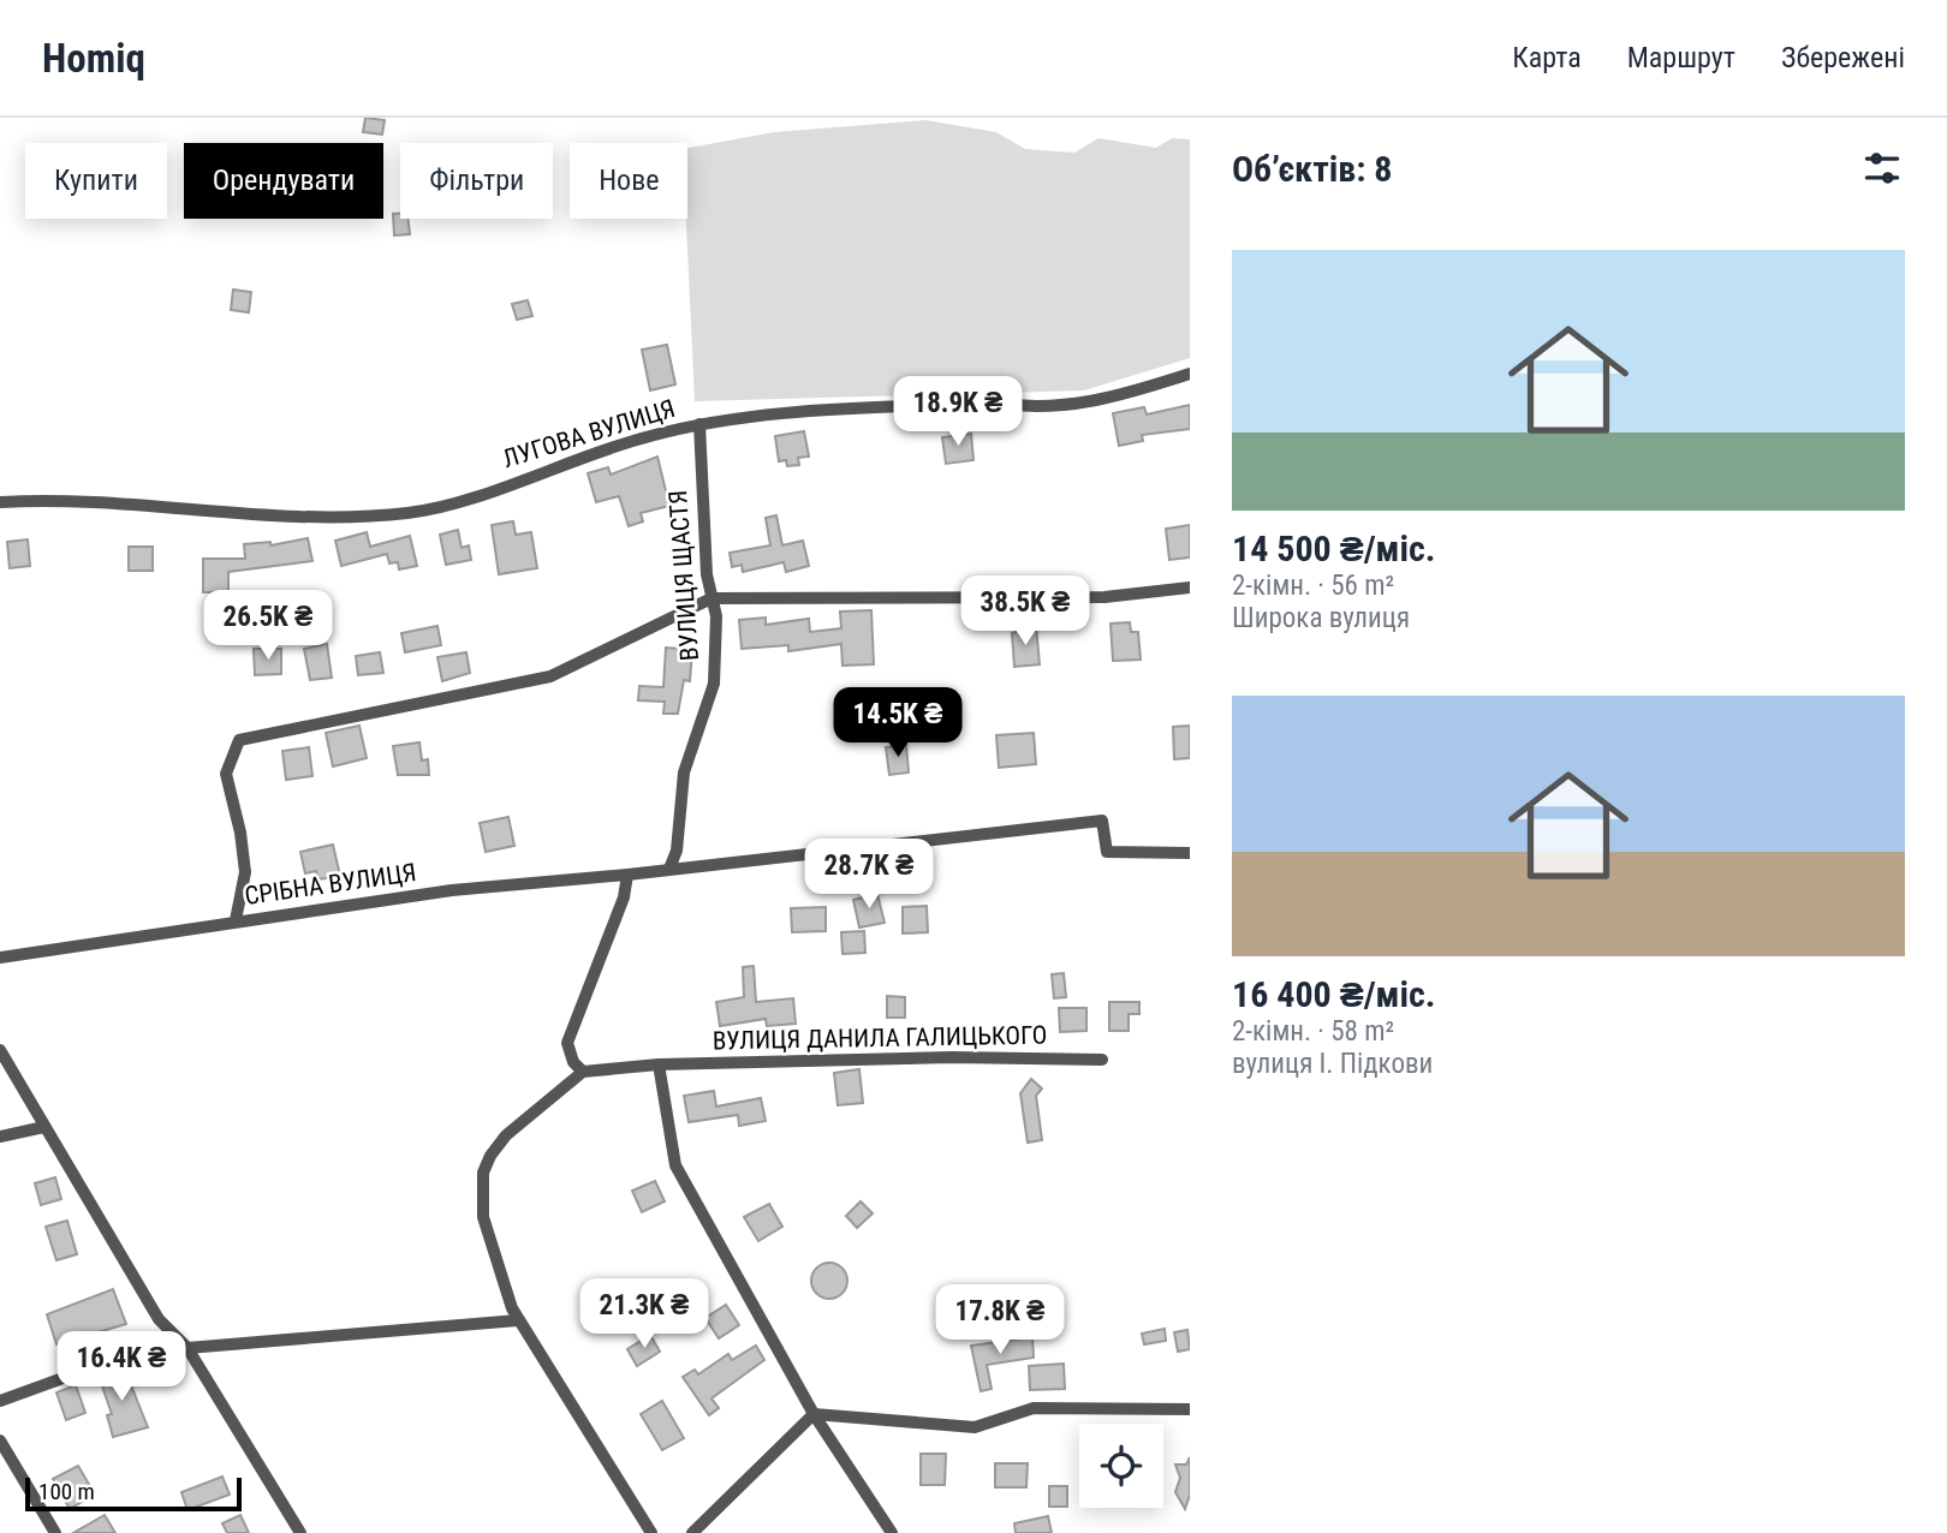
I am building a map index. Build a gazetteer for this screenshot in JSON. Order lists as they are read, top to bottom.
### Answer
{
  "streets": {
    "street": [
      "ЛУГОВА ВУЛИЦЯ",
      "ВУЛИЦЯ ЩАСТЯ",
      "СРІБНА ВУЛИЦЯ",
      "ВУЛИЦЯ ДАНИЛА ГАЛИЦЬКОГО"
    ]
  },
  "crossings": [
    ["ЛУГОВА ВУЛИЦЯ", "ВУЛИЦЯ ЩАСТЯ"],
    ["ВУЛИЦЯ ЩАСТЯ", "СРІБНА ВУЛИЦЯ"]
  ],
  "scale_bar": "100 m",
  "page": {
    "header": "Homiq",
    "nav": ["Карта", "Маршрут", "Збережені"],
    "heading": "Об’єктів: 8",
    "chip": [
      "Купити",
      "Орендувати",
      "Фільтри",
      "Нове"
    ],
    "list": [
      {
        "name": "14 500 ₴/міс.",
        "note": "2-кімн. · 56 m² · Широка вулиця"
      },
      {
        "name": "16 400 ₴/міс.",
        "note": "2-кімн. · 58 m² · вулиця І. Підкови"
      }
    ],
    "price": [
      "18.9K ₴",
      "38.5K ₴",
      "26.5K ₴",
      "14.5K ₴",
      "28.7K ₴",
      "21.3K ₴",
      "17.8K ₴",
      "16.4K ₴"
    ],
    "scale": "100 m"
  }
}
